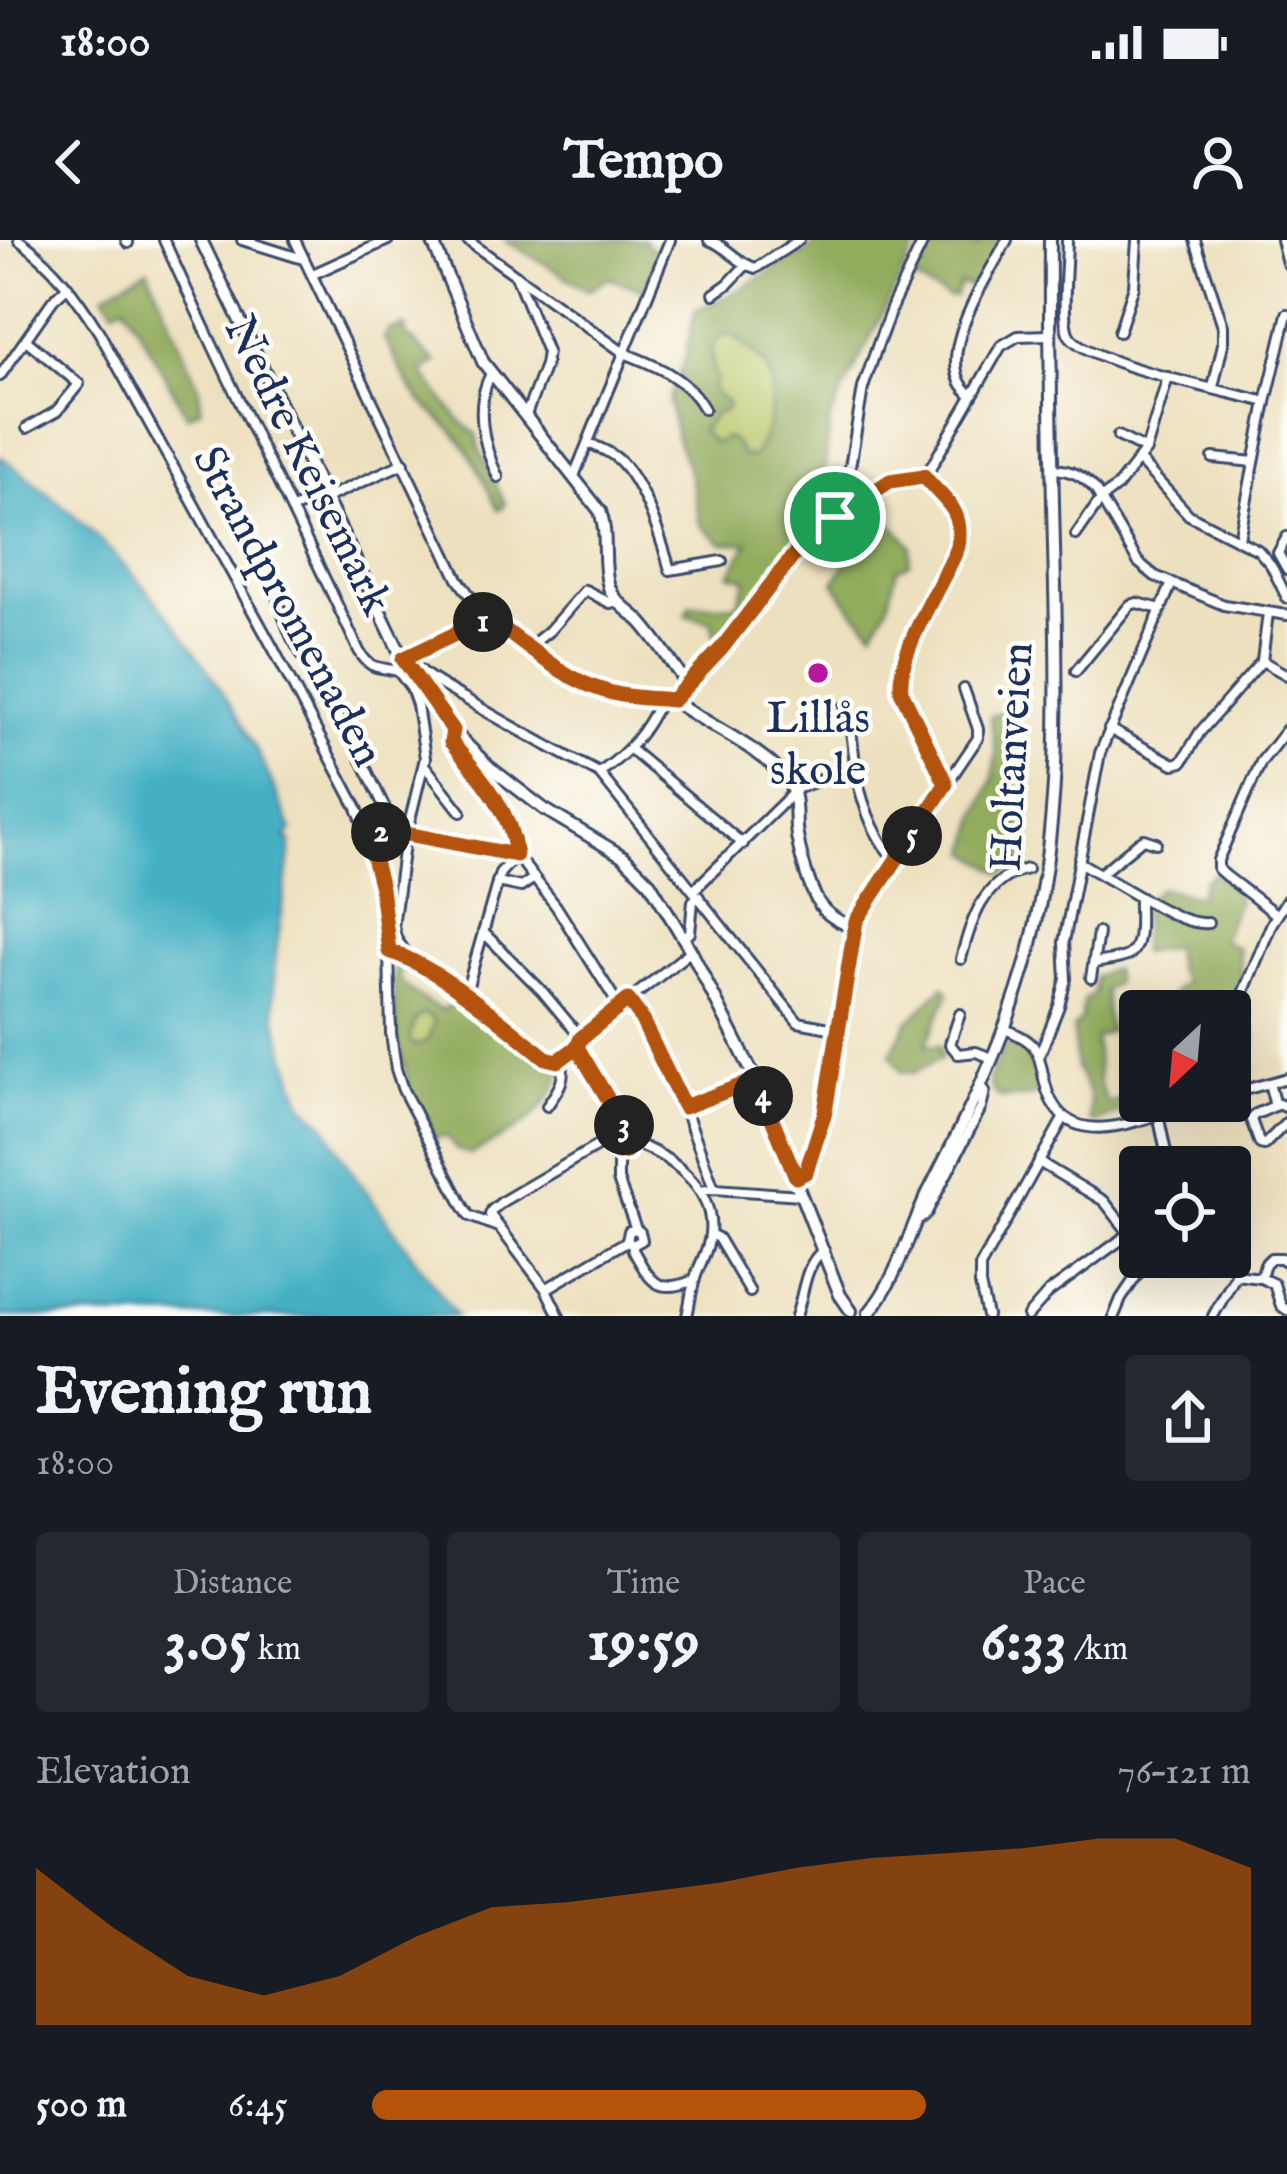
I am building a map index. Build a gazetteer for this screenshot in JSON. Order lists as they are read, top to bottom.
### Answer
{
  "streets": {
    "main road": ["Holtanveien"],
    "street": ["Nedre Keisemark", "Strandpromenaden"]
  },
  "places": ["Lillås skole"],
  "north": "bottom left",
  "page": {
    "status": "18:00",
    "header": "Tempo",
    "pins": [
      "1",
      "2",
      "5",
      "4",
      "3"
    ],
    "heading": ["Evening run", "18:00"],
    "stats": [
      ["Distance", "3.05 km"],
      ["Time", "19:59"],
      ["Pace", "6:33 /km"]
    ],
    "chart": ["Elevation", "76–121 m"],
    "list": [
      {
        "name": "500 m",
        "note": "6:45"
      }
    ]
  }
}
